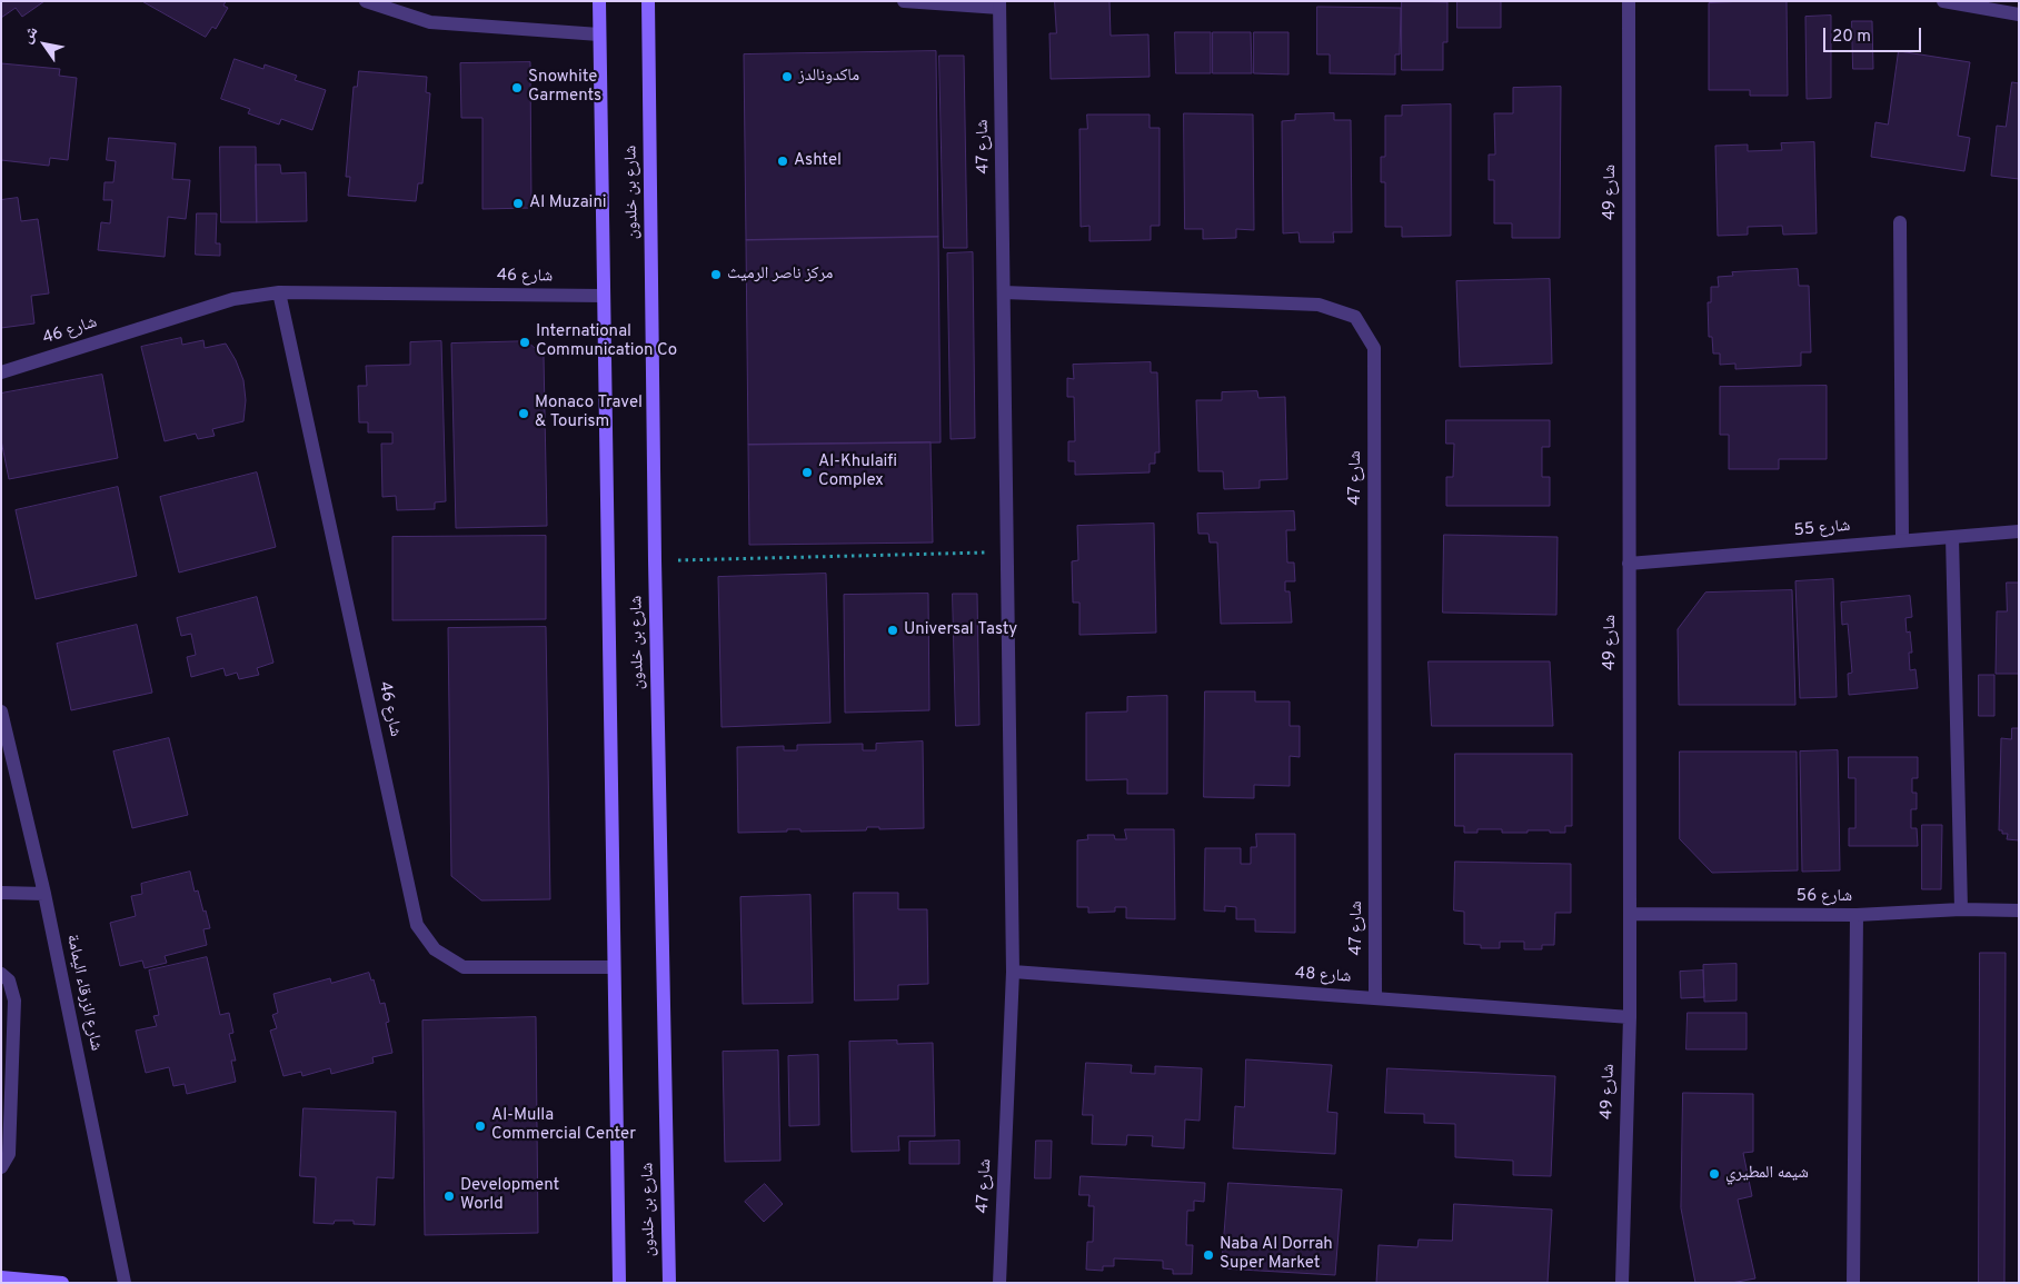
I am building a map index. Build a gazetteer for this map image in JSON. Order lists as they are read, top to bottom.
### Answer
{
  "streets": {
    "street": [
      "شارع 47",
      "شارع بن خلدون",
      "شارع 49",
      "شارع 46",
      "شارع 55",
      "شارع 56",
      "شارع 48",
      "شارع الزرقاء اليمامة"
    ]
  },
  "crossings": [
    ["شارع 47", "شارع 48"],
    ["شارع بن خلدون", "شارع 46"],
    ["شارع 49", "شارع 55"],
    ["شارع 49", "شارع 56"],
    ["شارع 49", "شارع 48"]
  ],
  "places": [
    "ماكدونالدز",
    "Snowhite Garments",
    "Ashtel",
    "Al Muzaini",
    "مركز ناصر الرميث",
    "International Communication Co",
    "Monaco Travel & Tourism",
    "Al-Khulaifi Complex",
    "Universal Tasty",
    "Al-Mulla Commercial Center",
    "شيمه المطيري",
    "Development World",
    "Naba Al Dorrah Super Market"
  ],
  "scale_bar": "20 m",
  "north": "top left"
}
